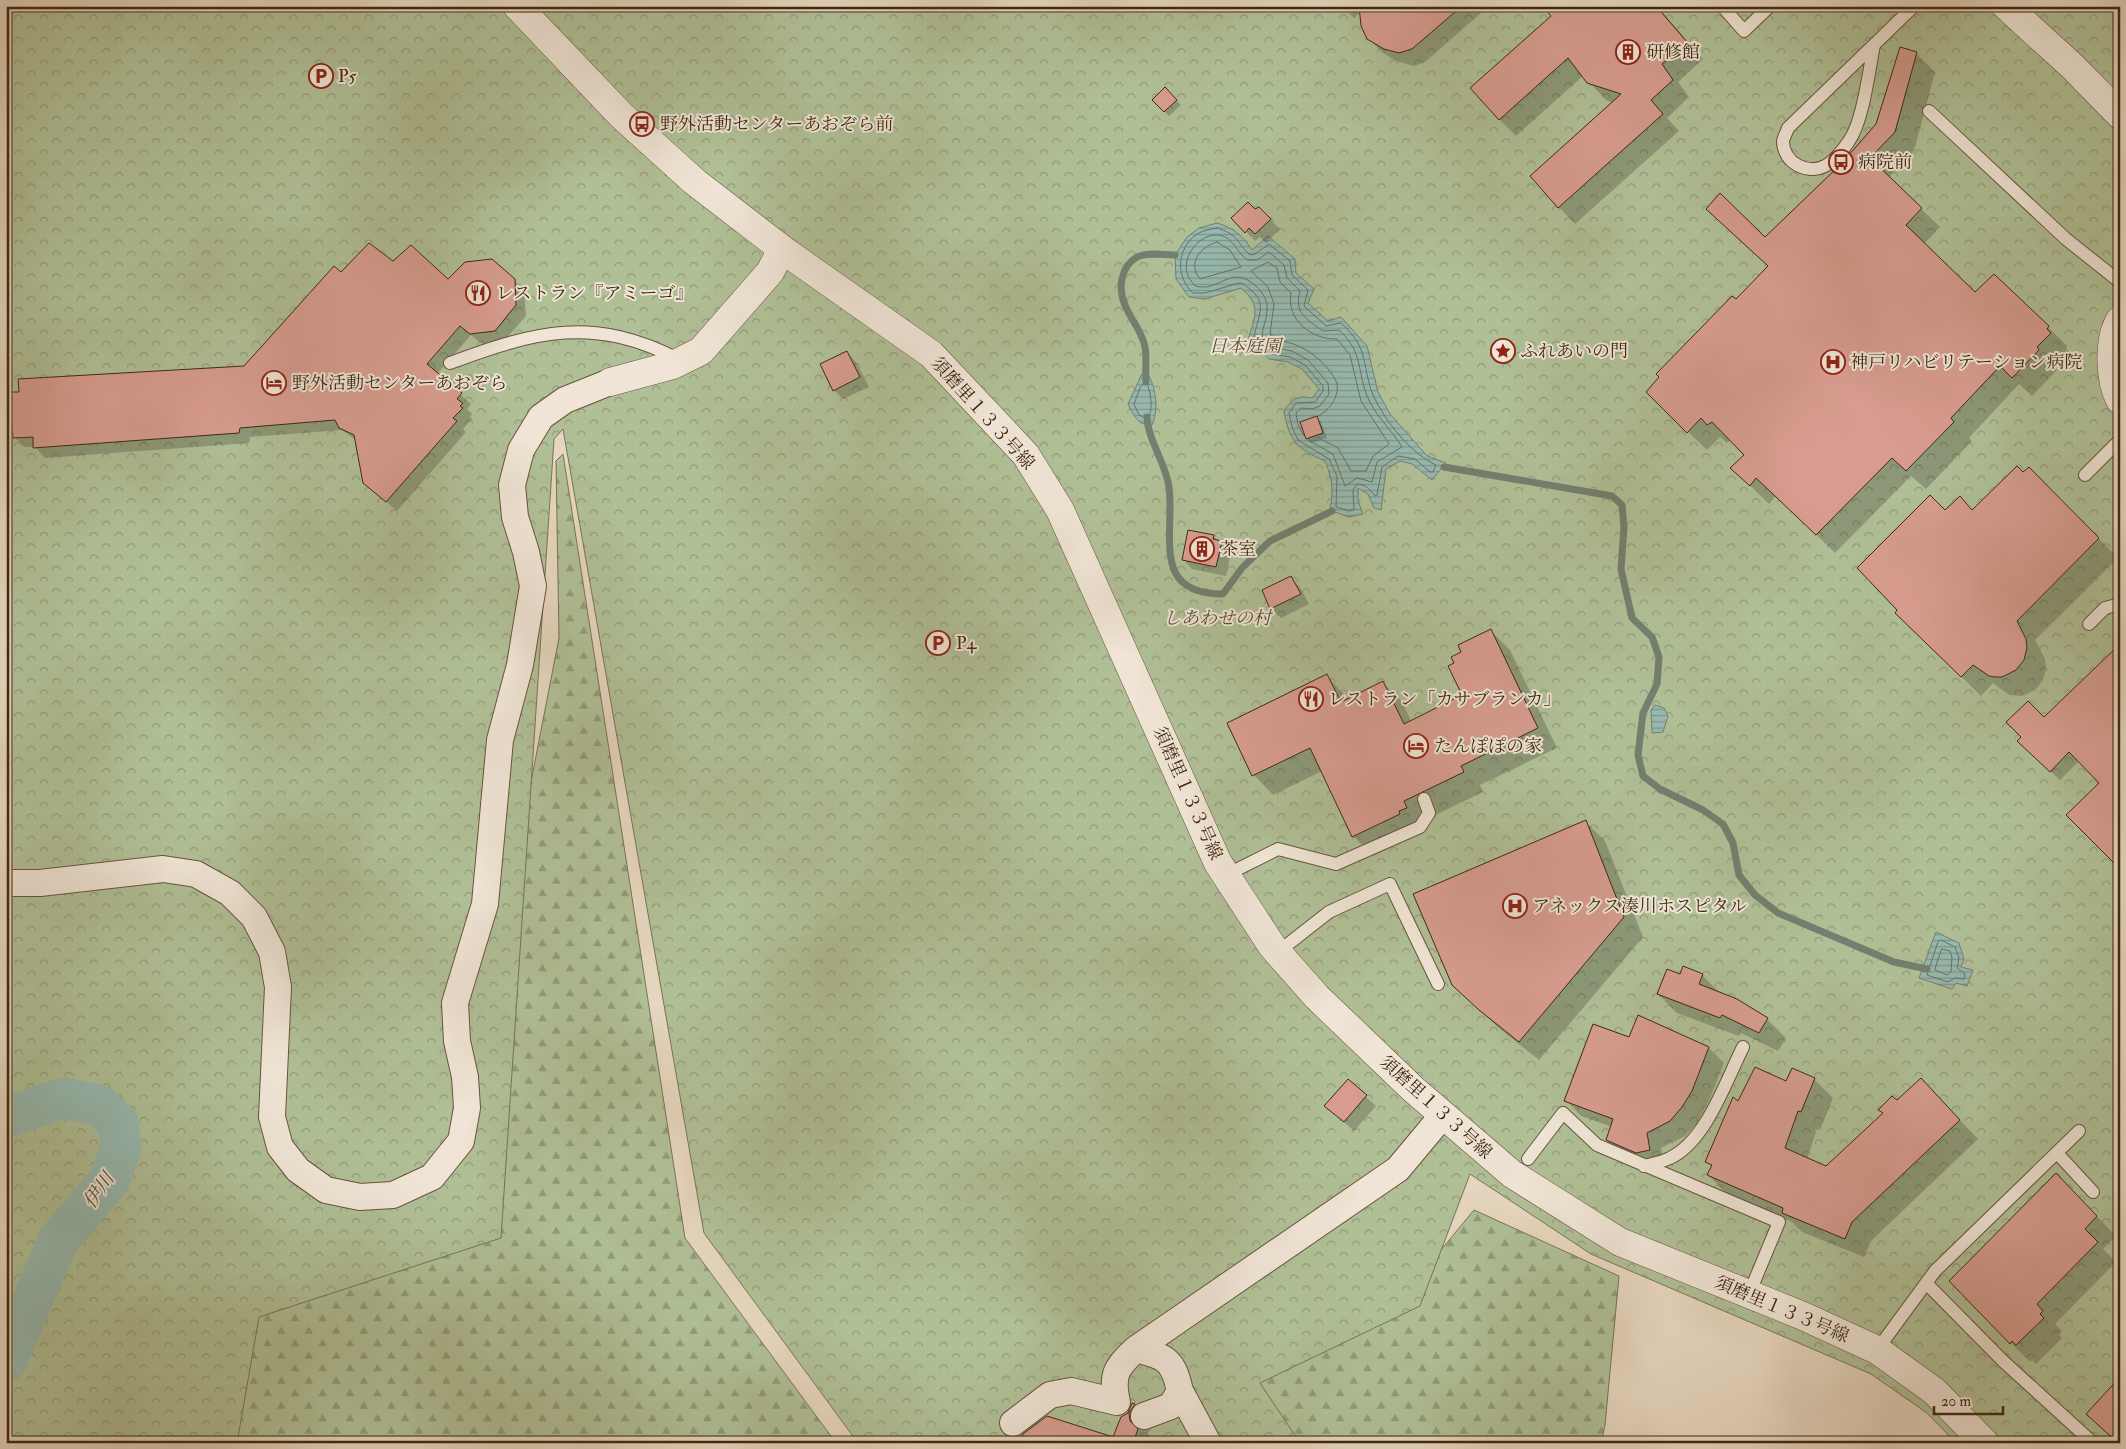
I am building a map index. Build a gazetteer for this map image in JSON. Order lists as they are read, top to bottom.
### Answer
{
  "streets": {
    "street": ["須磨里１３３号線"]
  },
  "water": ["伊川"],
  "parks": ["日本庭園", "しあわせの村"],
  "places": {
    "building": ["研修館", "茶室"],
    "parking": ["P5", "P4"],
    "bus stop": ["野外活動センターあおぞら前", "病院前"],
    "restaurant": ["レストラン『アミーゴ』", "レストラン「カサブランカ」"],
    "place": ["ふれあいの門"],
    "hospital": ["神戸リハビリテーション病院", "アネックス湊川ホスピタル"],
    "hotel": ["野外活動センターあおぞら", "たんぽぽの家"]
  },
  "scale_bar": "20 m"
}
